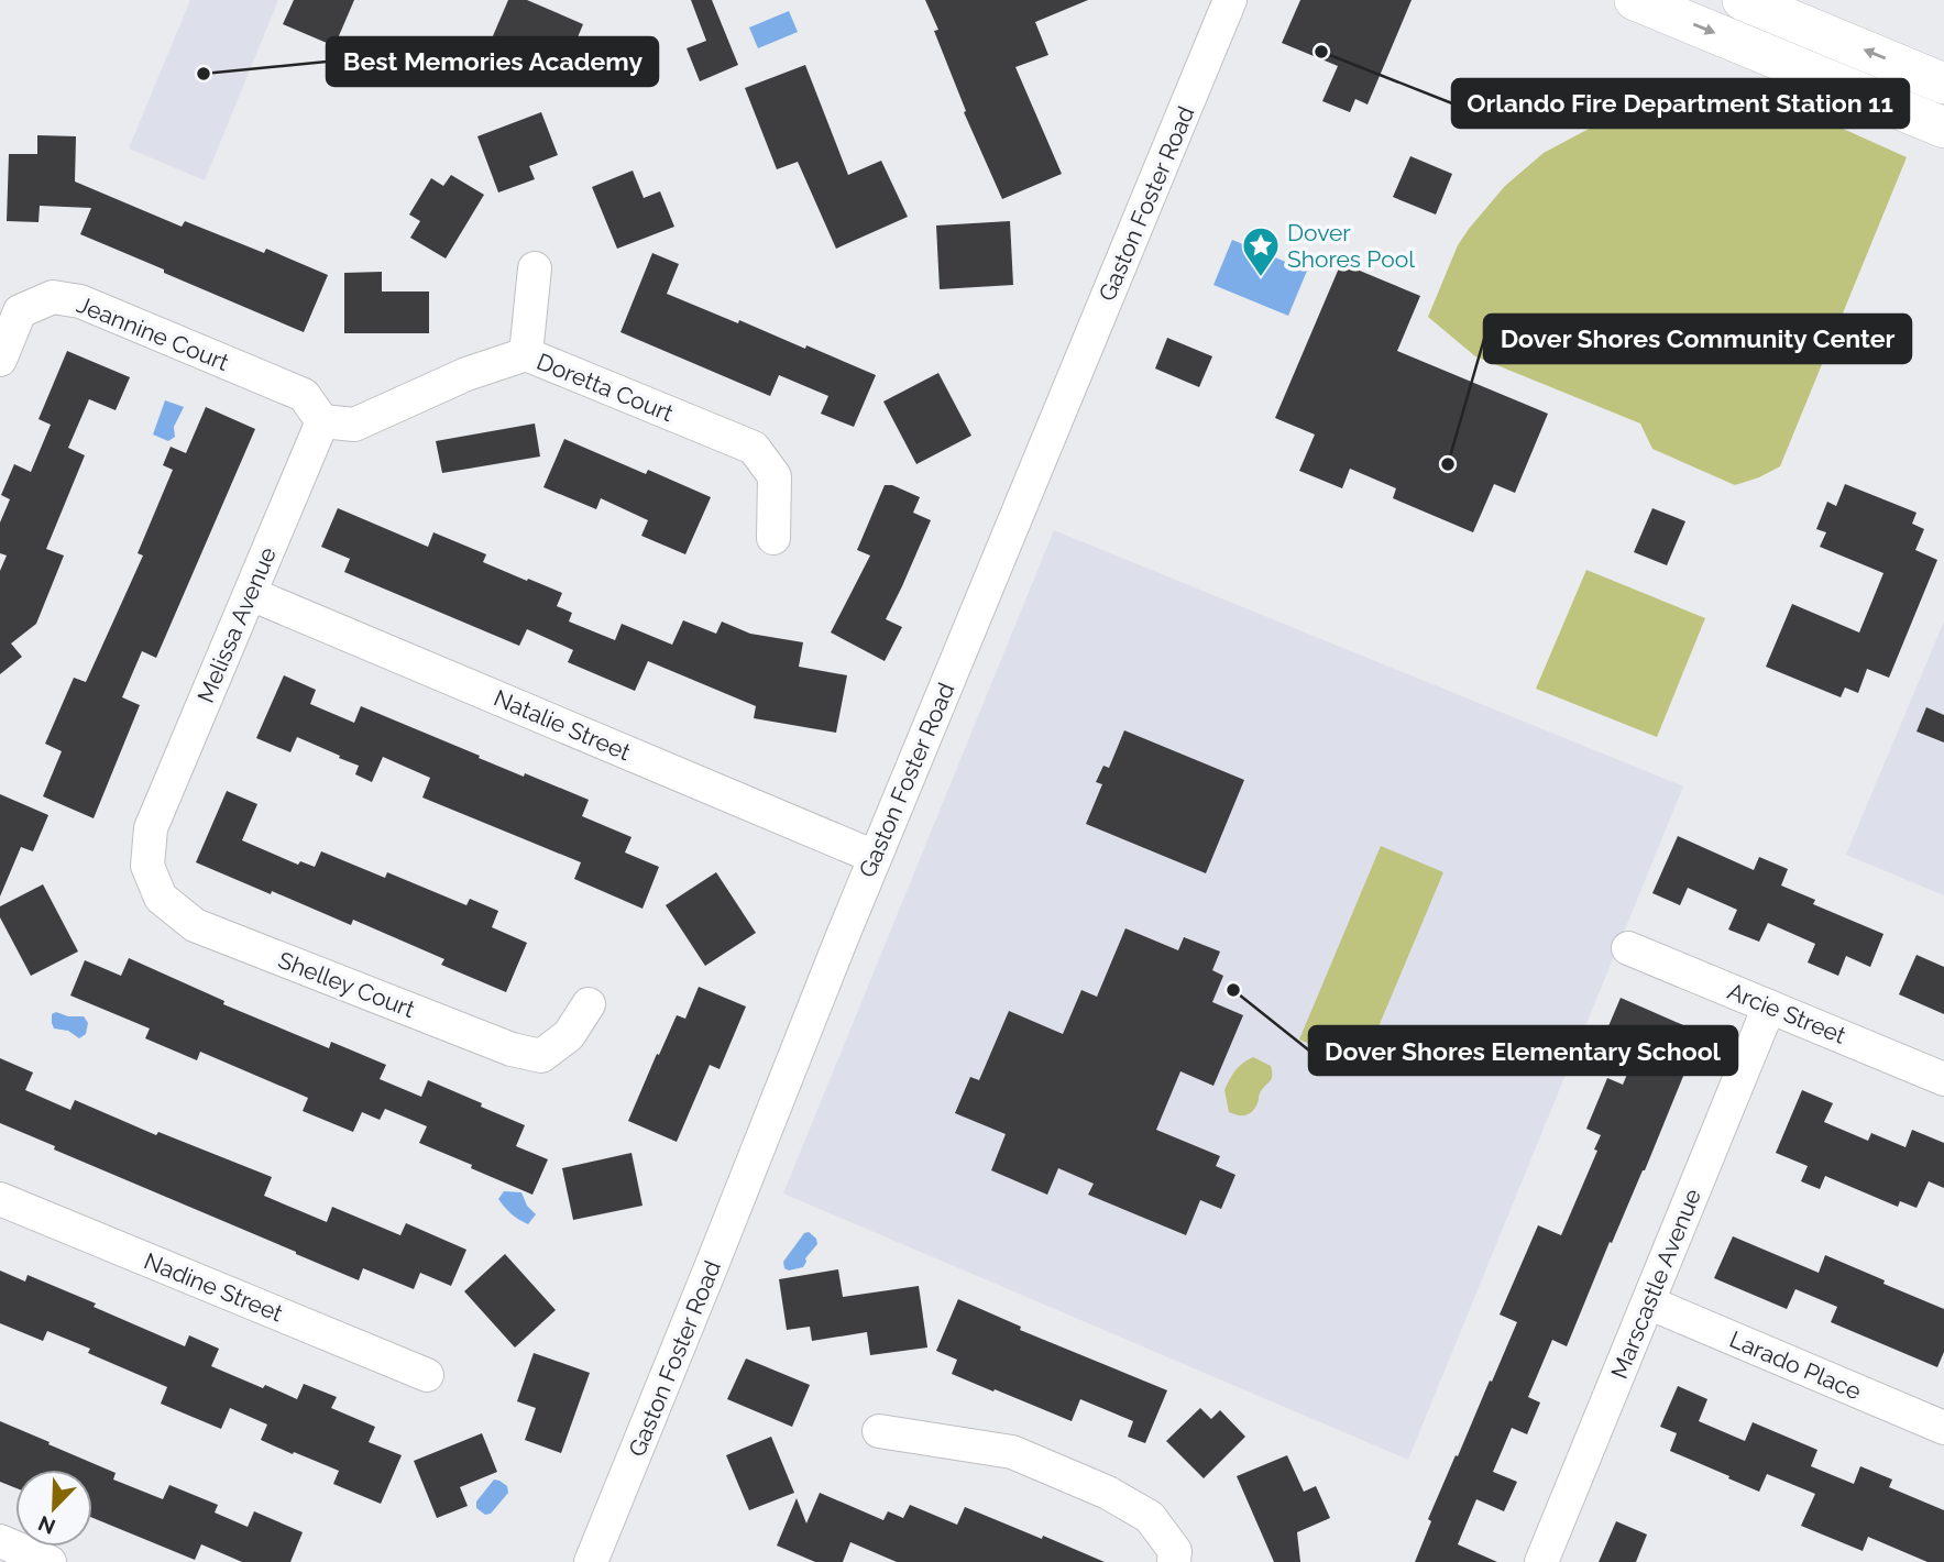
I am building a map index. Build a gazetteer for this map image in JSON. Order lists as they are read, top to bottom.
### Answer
{
  "streets": {
    "street": [
      "Gaston Foster Road",
      "Jeannine Court",
      "Doretta Court",
      "Melissa Avenue",
      "Natalie Street",
      "Shelley Court",
      "Arcie Street",
      "Marscastle Avenue",
      "Nadine Street",
      "Larado Place"
    ]
  },
  "crossings": [
    ["Gaston Foster Road", "Natalie Street"],
    ["Jeannine Court", "Doretta Court"],
    ["Jeannine Court", "Melissa Avenue"],
    ["Doretta Court", "Melissa Avenue"],
    ["Melissa Avenue", "Natalie Street"],
    ["Melissa Avenue", "Shelley Court"],
    ["Arcie Street", "Marscastle Avenue"],
    ["Marscastle Avenue", "Larado Place"]
  ],
  "places": {
    "other": [
      "Orlando Fire Department Station 11",
      "Best Memories Academy",
      "Dover Shores Community Center",
      "Dover Shores Elementary School"
    ],
    "place": ["Dover Shores Pool"]
  },
  "north": "bottom left"
}
